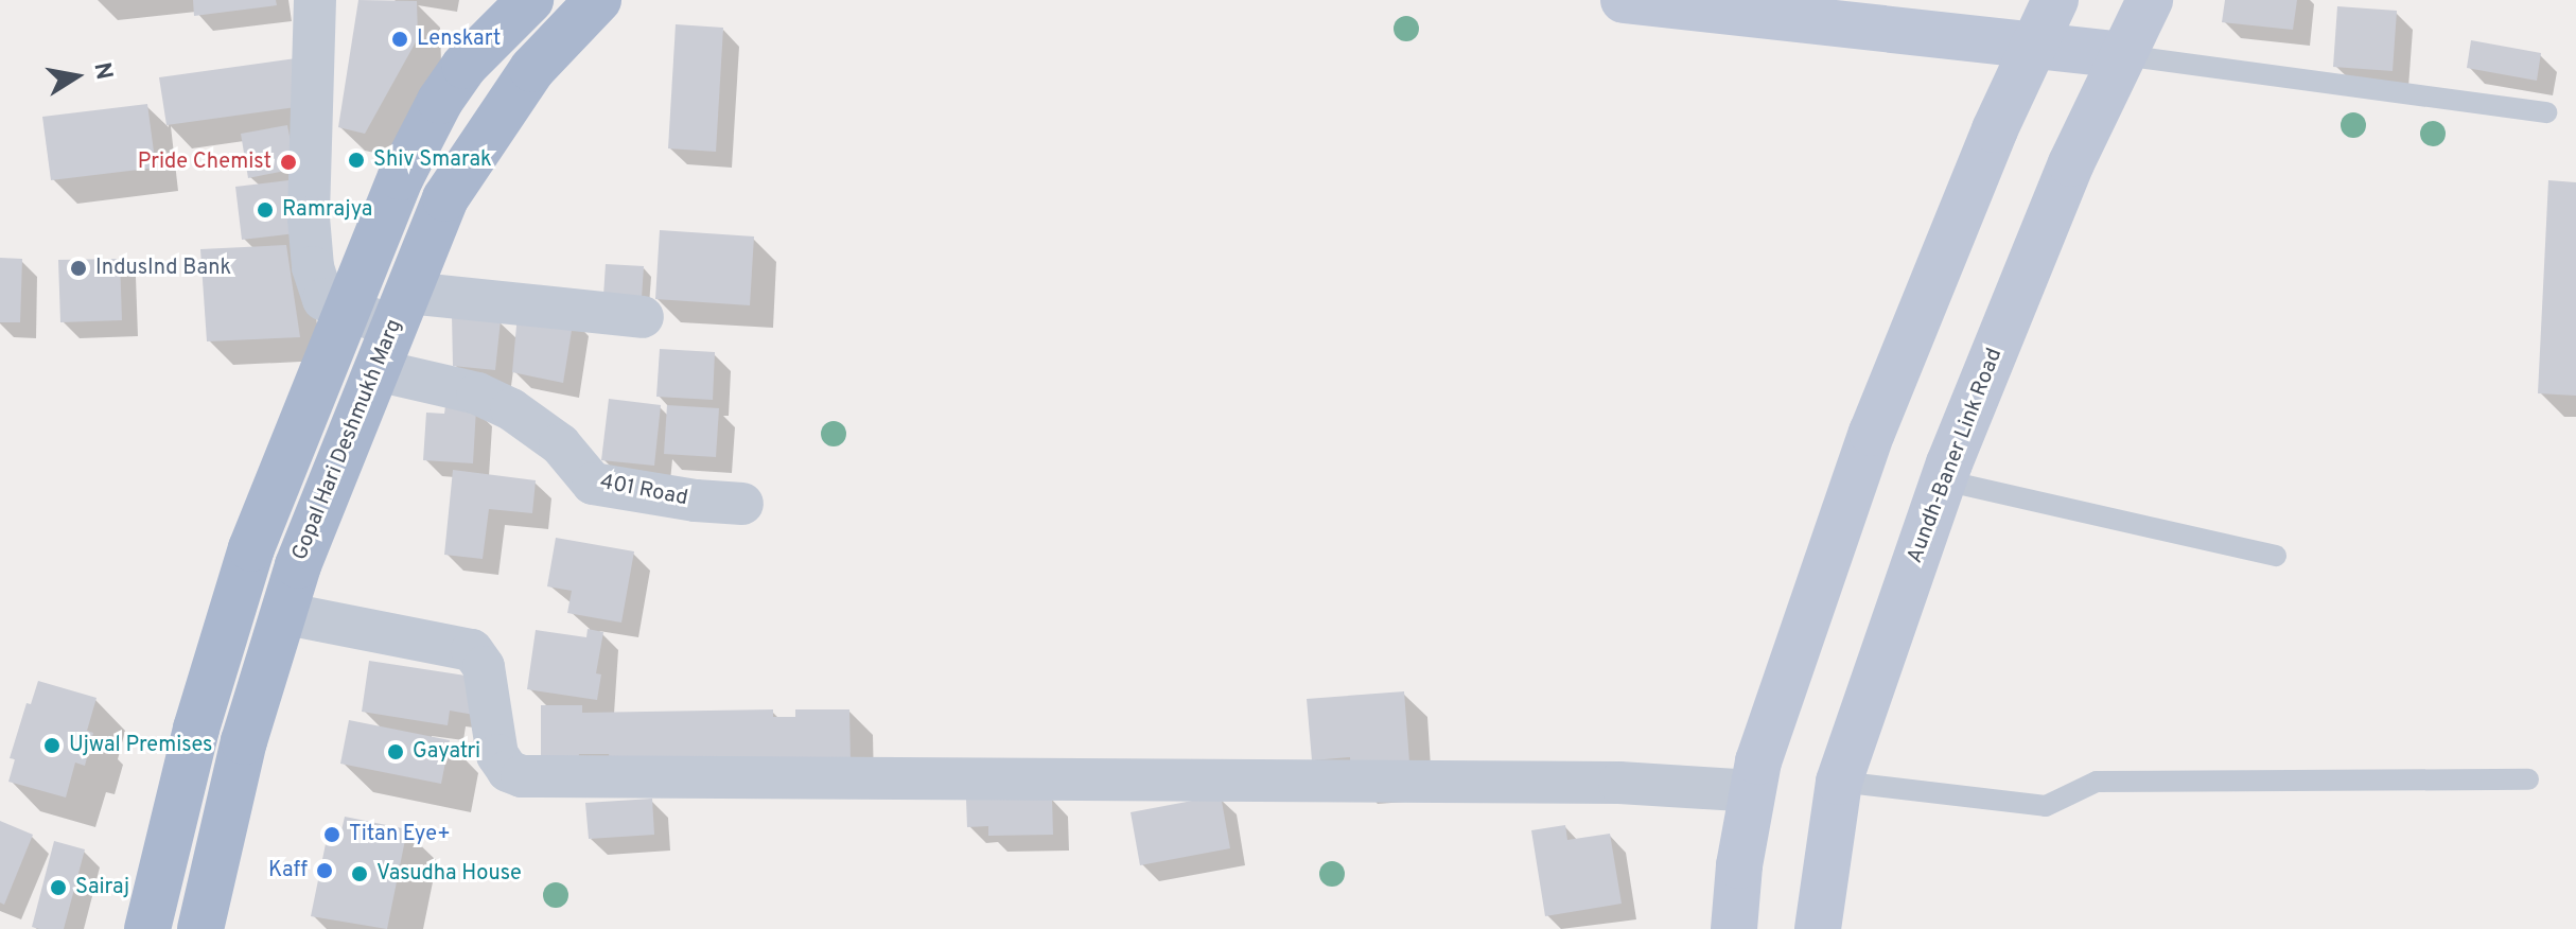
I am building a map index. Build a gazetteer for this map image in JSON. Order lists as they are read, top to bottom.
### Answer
{
  "streets": {
    "main road": ["Gopal Hari Deshmukh Marg", "Aundh-Baner Link Road"],
    "street": ["401 Road"]
  },
  "crossings": [
    ["Gopal Hari Deshmukh Marg", "401 Road"]
  ],
  "places": [
    "Lenskart",
    "Shiv Smarak",
    "Pride Chemist",
    "Ramrajya",
    "IndusInd Bank",
    "Ujwal Premises",
    "Gayatri",
    "Titan Eye+",
    "Kaff",
    "Vasudha House",
    "Sairaj"
  ],
  "north": "right"
}
